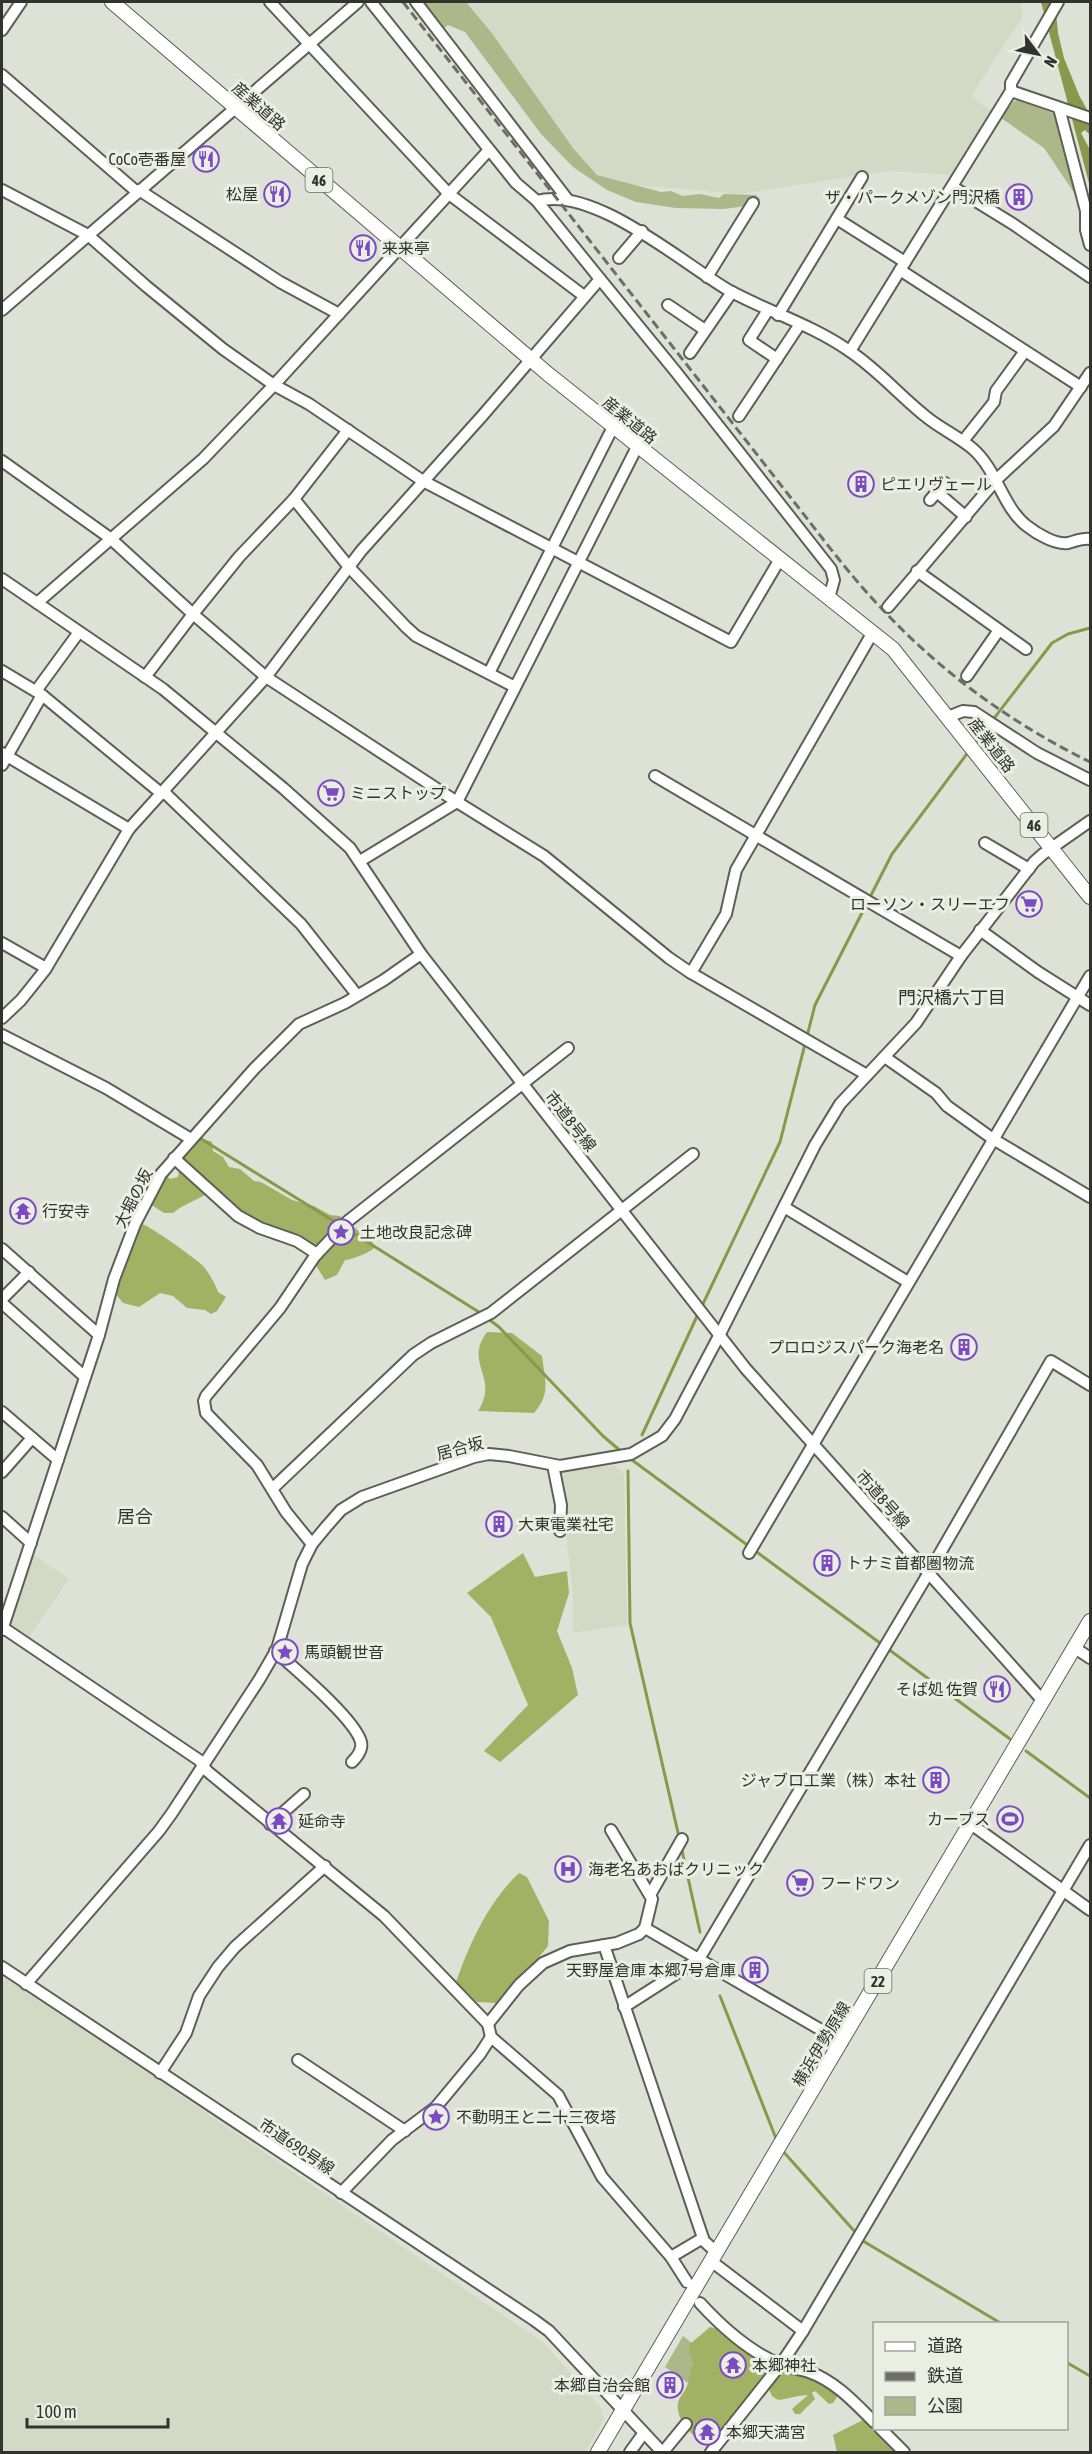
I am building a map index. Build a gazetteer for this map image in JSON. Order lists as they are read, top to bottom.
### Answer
{
  "streets": {
    "main road": [
      "産業道路",
      "46",
      "22",
      "横浜伊勢原線"
    ],
    "street": [
      "市道8号線",
      "大堀の坂",
      "居合坂",
      "市道690号線"
    ]
  },
  "crossings": [
    ["市道8号線", "大堀の坂"],
    ["市道8号線", "居合坂"],
    ["市道8号線", "横浜伊勢原線"],
    ["横浜伊勢原線", "市道690号線"]
  ],
  "districts": ["門沢橋六丁目", "居合"],
  "places": {
    "restaurant": [
      "CoCo壱番屋",
      "松屋",
      "来来亭",
      "そば処 佐賀"
    ],
    "building": [
      "ザ・パークメゾン門沢橋",
      "ピエリヴェール",
      "プロロジスパーク海老名",
      "大東電業社宅",
      "トナミ首都圏物流",
      "ジャブロ工業（株）本社",
      "天野屋倉庫 本郷7号倉庫",
      "本郷自治会館"
    ],
    "supermarket": ["ミニストップ", "ローソン・スリーエフ", "フードワン"],
    "temple": [
      "行安寺",
      "延命寺",
      "本郷神社",
      "本郷天満宮"
    ],
    "place": ["土地改良記念碑", "馬頭観世音", "不動明王と二十三夜塔"],
    "sports": ["カーブス"],
    "hospital": ["海老名あおばクリニック"]
  },
  "legend": ["道路", "鉄道", "公園"],
  "scale_bar": "100 m",
  "north": "bottom right"
}
